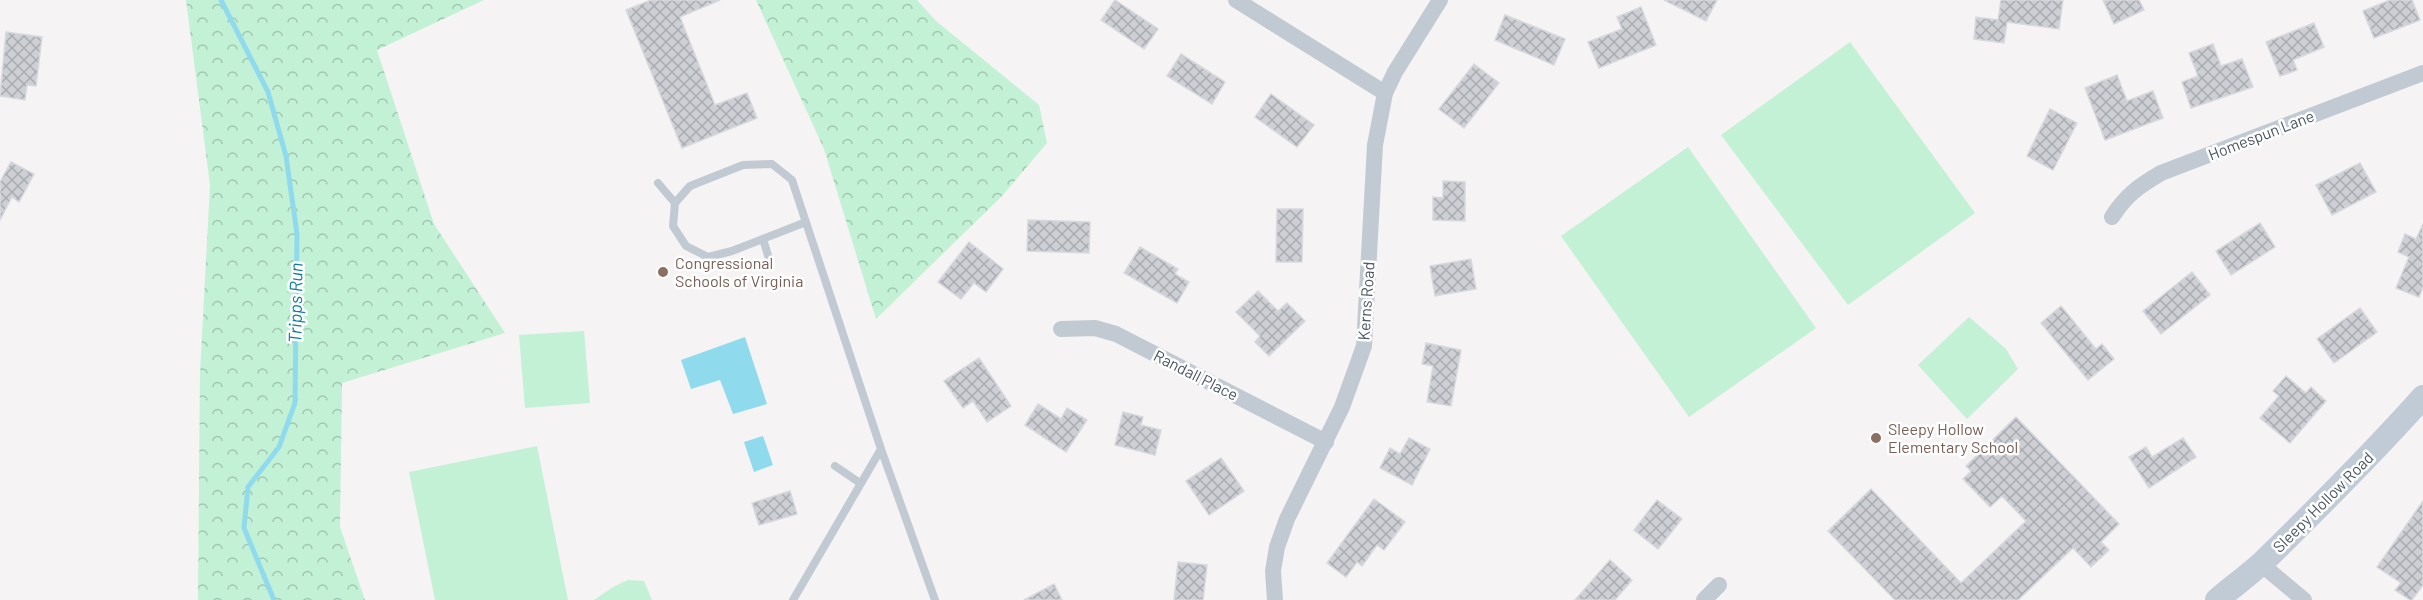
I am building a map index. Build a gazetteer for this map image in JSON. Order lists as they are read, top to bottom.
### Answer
{
  "streets": {
    "main road": ["Sleepy Hollow Road"],
    "street": ["Homespun Lane", "Kerns Road", "Randall Place"]
  },
  "crossings": [
    ["Kerns Road", "Randall Place"]
  ],
  "water": ["Tripps Run"],
  "places": ["Congressional Schools of Virginia", "Sleepy Hollow Elementary School"]
}
